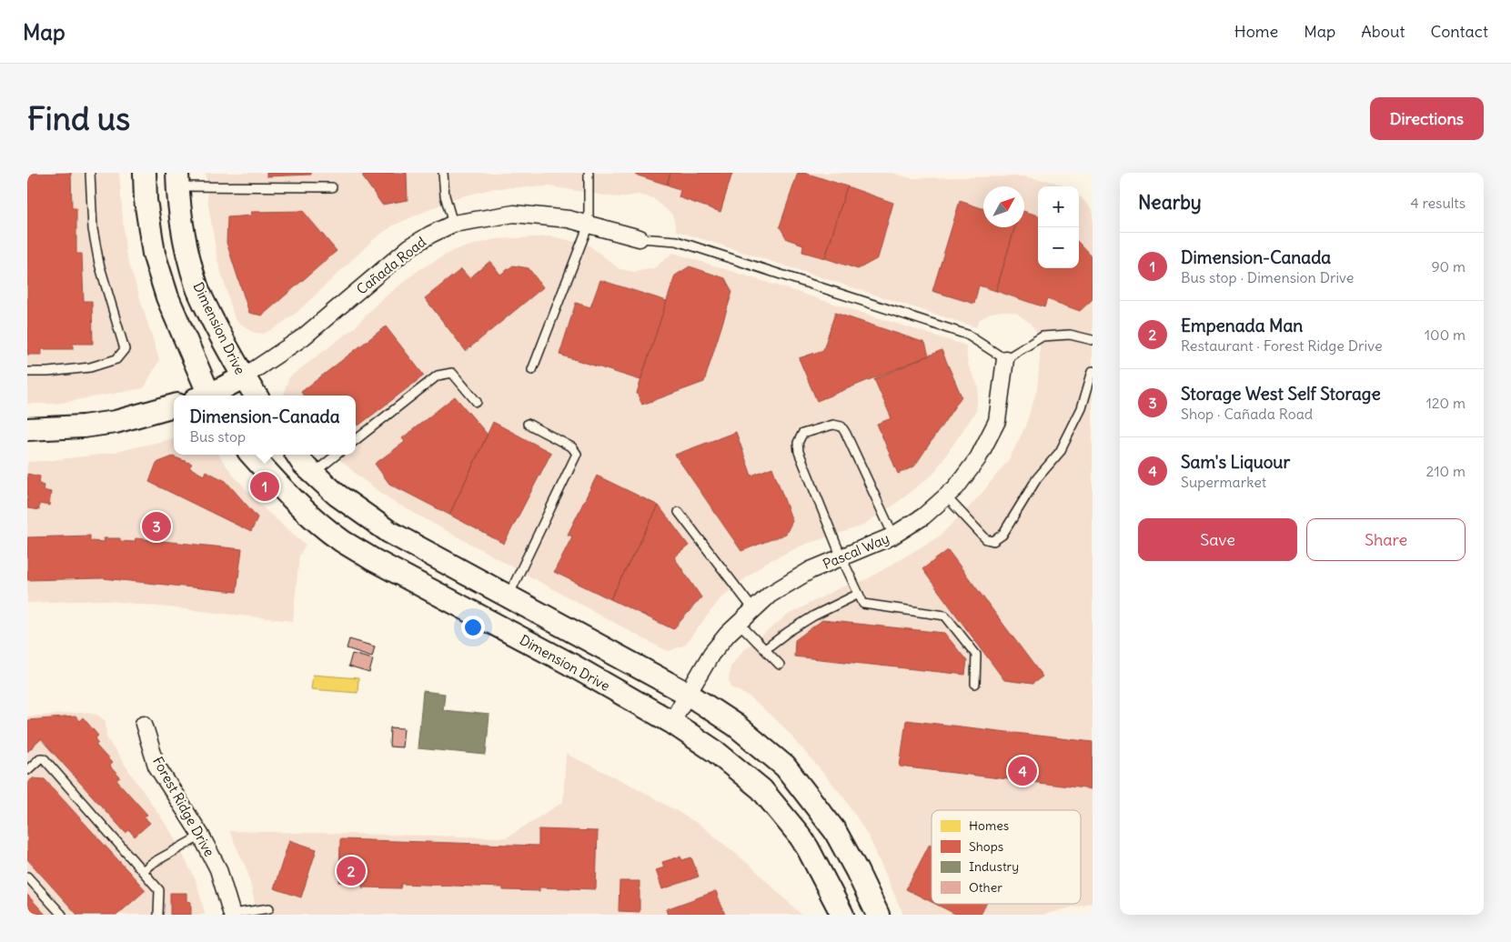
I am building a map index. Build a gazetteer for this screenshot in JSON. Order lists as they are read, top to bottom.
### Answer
{
  "streets": {
    "main road": ["Cañada Road", "Dimension Drive"],
    "street": ["Pascal Way", "Forest Ridge Drive"]
  },
  "crossings": [
    ["Cañada Road", "Dimension Drive"],
    ["Dimension Drive", "Pascal Way"]
  ],
  "legend": [
    "Homes",
    "Shops",
    "Industry",
    "Other"
  ],
  "north": "top right",
  "page": {
    "header": "Map",
    "nav": [
      "Home",
      "Map",
      "About",
      "Contact"
    ],
    "buttons": [
      "Directions",
      ["Save", "Share"]
    ],
    "title": "Find us",
    "heading": ["Nearby", "4 results"],
    "map_buttons": ["+", "−"],
    "list": [
      {
        "mark": "1",
        "name": "Dimension-Canada",
        "note": "Bus stop · Dimension Drive",
        "value": "90 m"
      },
      {
        "mark": "2",
        "name": "Empenada Man",
        "note": "Restaurant · Forest Ridge Drive",
        "value": "100 m"
      },
      {
        "mark": "3",
        "name": "Storage West Self Storage",
        "note": "Shop · Cañada Road",
        "value": "120 m"
      },
      {
        "mark": "4",
        "name": "Sam's Liquour",
        "note": "Supermarket",
        "value": "210 m"
      }
    ],
    "popup": ["Dimension-Canada", "Bus stop"],
    "pins": [
      "1",
      "3",
      "4",
      "2"
    ]
  }
}
